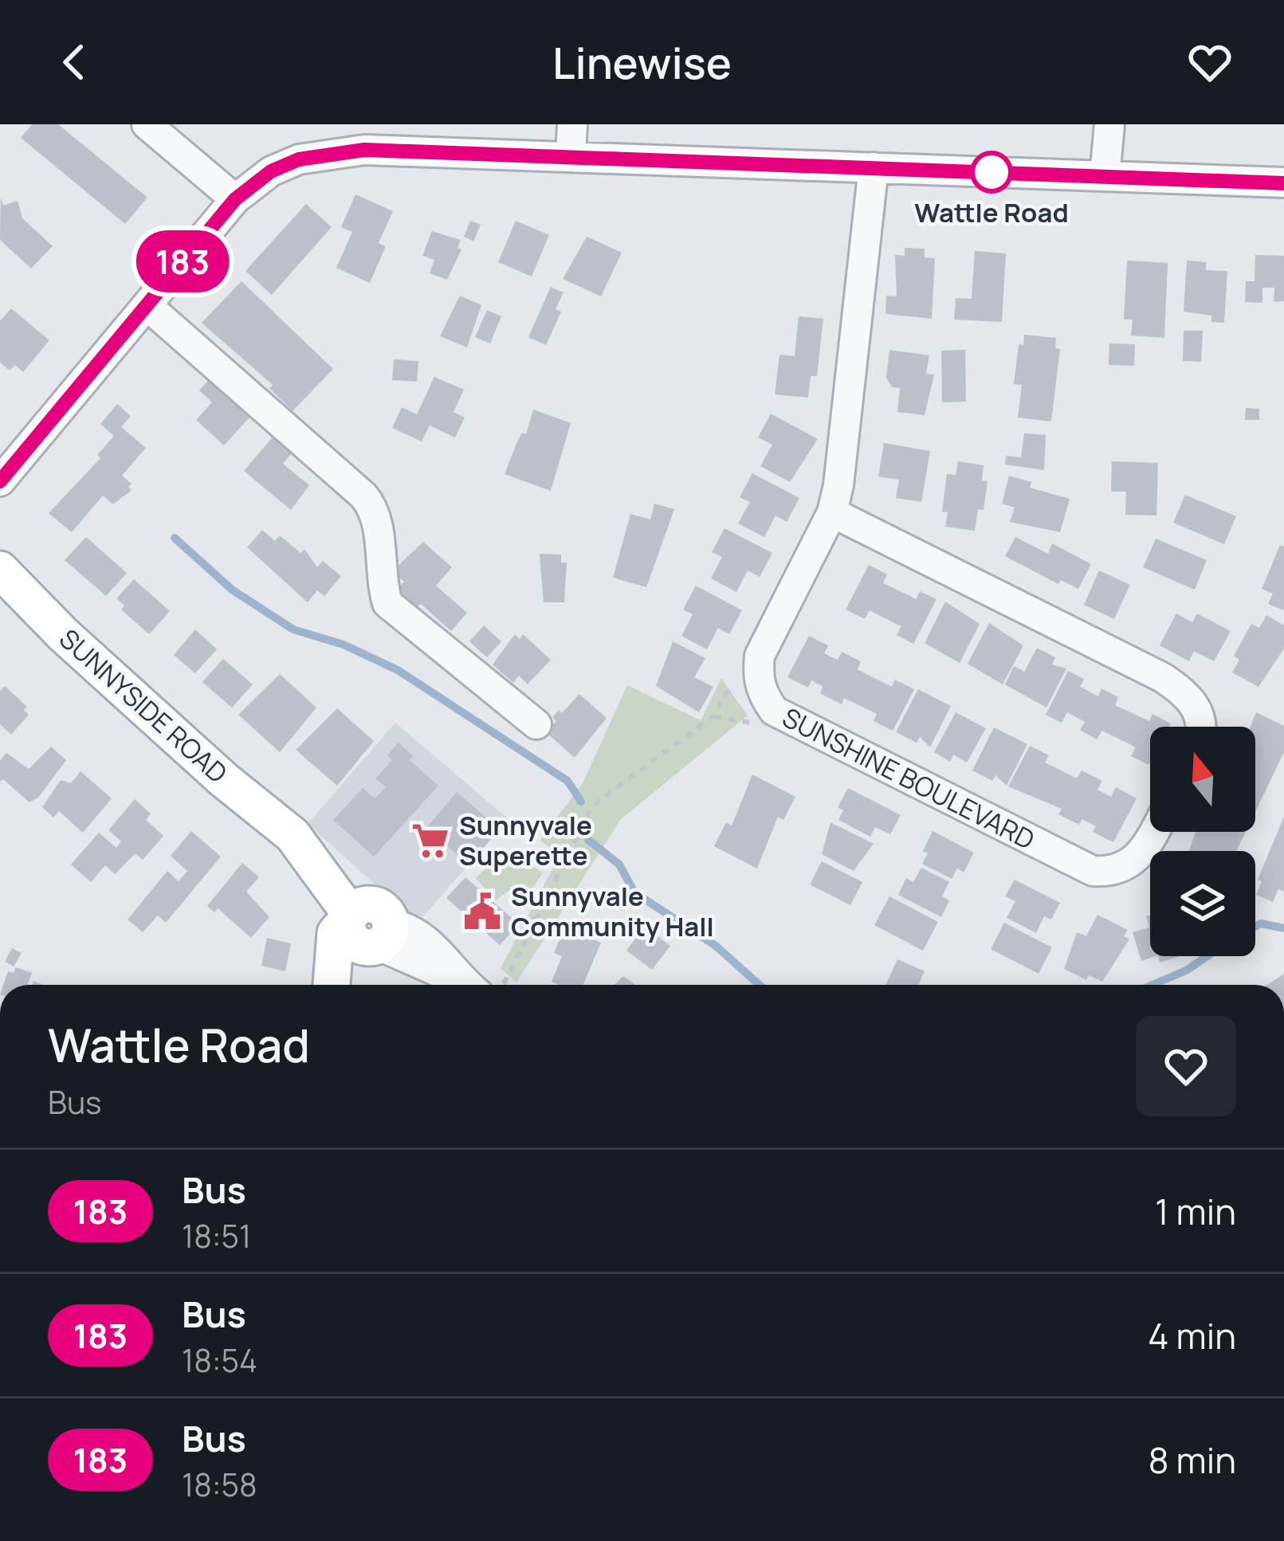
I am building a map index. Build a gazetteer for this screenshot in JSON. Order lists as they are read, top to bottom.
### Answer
{
  "streets": {
    "main road": ["SUNNYSIDE ROAD"],
    "street": ["SUNSHINE BOULEVARD"]
  },
  "places": {
    "other": ["Wattle Road"],
    "supermarket": ["Sunnyvale Superette"],
    "public building": ["Sunnyvale Community Hall"]
  },
  "lines": ["bus line 183"],
  "north": "top",
  "page": {
    "header": "Linewise",
    "on_map": "183",
    "heading": ["Wattle Road", "Bus"],
    "list": [
      {
        "mark": "183",
        "name": "Bus",
        "note": "18:51",
        "value": "1 min"
      },
      {
        "mark": "183",
        "name": "Bus",
        "note": "18:54",
        "value": "4 min"
      },
      {
        "mark": "183",
        "name": "Bus",
        "note": "18:58",
        "value": "8 min"
      }
    ]
  }
}
